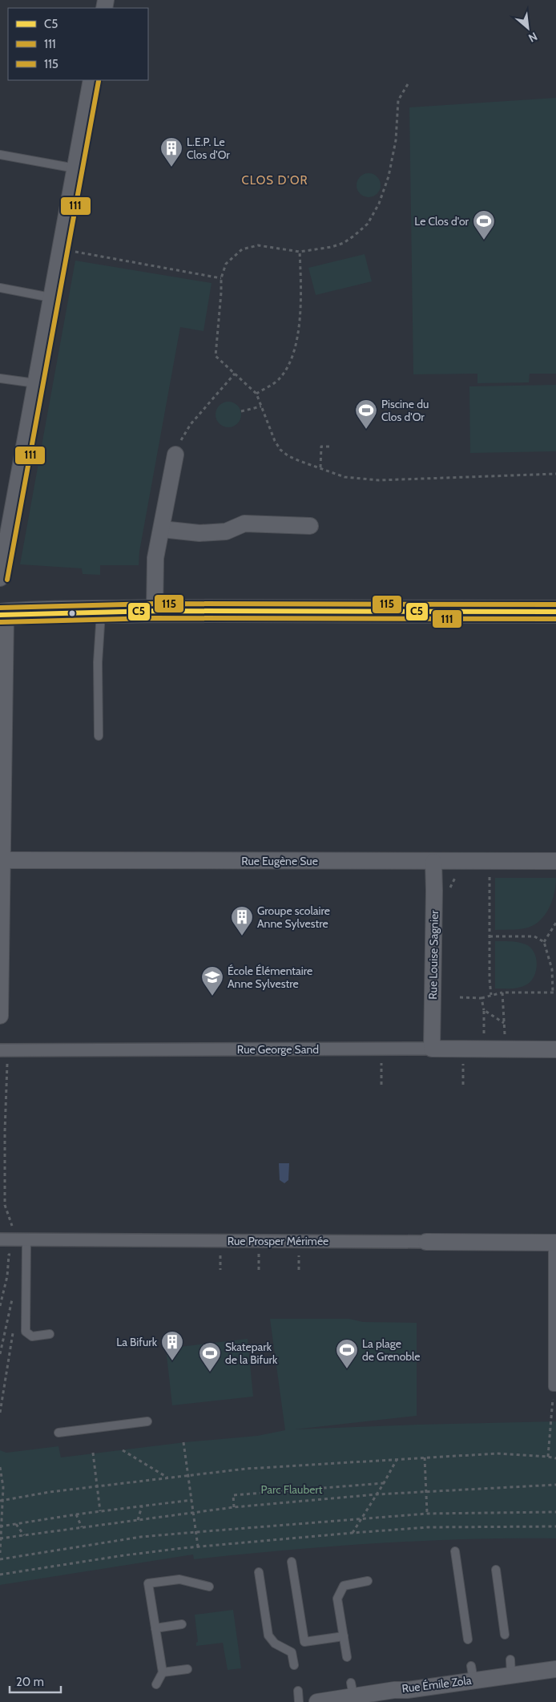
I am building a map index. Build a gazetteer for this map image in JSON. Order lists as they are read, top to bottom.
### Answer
{
  "streets": {
    "street": [
      "Rue Eugène Sue",
      "Rue Louise Sagnier",
      "Rue George Sand",
      "Rue Prosper Mérimée",
      "Rue Émile Zola"
    ]
  },
  "crossings": [
    ["Rue Eugène Sue", "Rue Louise Sagnier"],
    ["Rue Louise Sagnier", "Rue George Sand"]
  ],
  "districts": ["CLOS D'OR"],
  "parks": ["Parc Flaubert"],
  "places": {
    "building": ["L.E.P. Le Clos d'Or", "Groupe scolaire Anne Sylvestre", "La Bifurk"],
    "sports": [
      "Le Clos d'or",
      "Piscine du Clos d'Or",
      "La plage de Grenoble",
      "Skatepark de la Bifurk"
    ],
    "school or university": ["École Élémentaire Anne Sylvestre"]
  },
  "lines": ["transit line 111", "transit line 115", "transit line C5"],
  "legend": ["C5", "111", "115"],
  "scale_bar": "20 m",
  "north": "bottom right"
}
